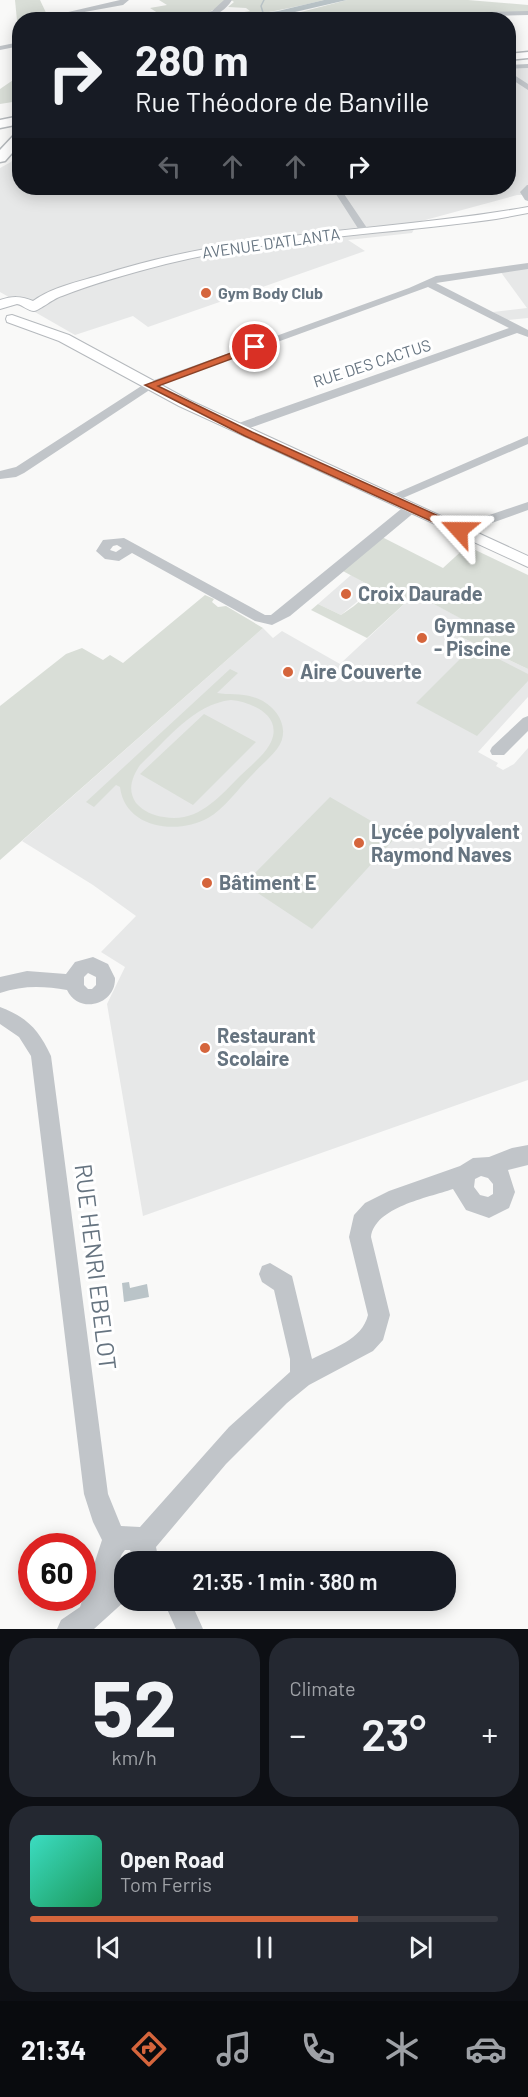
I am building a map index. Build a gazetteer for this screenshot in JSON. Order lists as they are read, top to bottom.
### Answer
{
  "streets": {
    "main road": ["AVENUE D'ATLANTA"],
    "street": ["RUE DES CACTUS", "RUE HENRI EBELOT"]
  },
  "places": [
    "Gym Body Club",
    "Croix Daurade",
    "Gymnase - Piscine",
    "Aire Couverte",
    "Lycée polyvalent Raymond Naves",
    "Bâtiment E",
    "Restaurant Scolaire"
  ],
  "page": {
    "turn": ["280 m", "Rue Théodore de Banville"],
    "limit": "60",
    "trip": "21:35 · 1 min · 380 m",
    "tile": [
      ["52", "km/h"],
      "Climate"
    ],
    "heat": ["−", "23°", "+"],
    "song": ["Open Road", "Tom Ferris"],
    "tabs": "21:34"
  }
}
